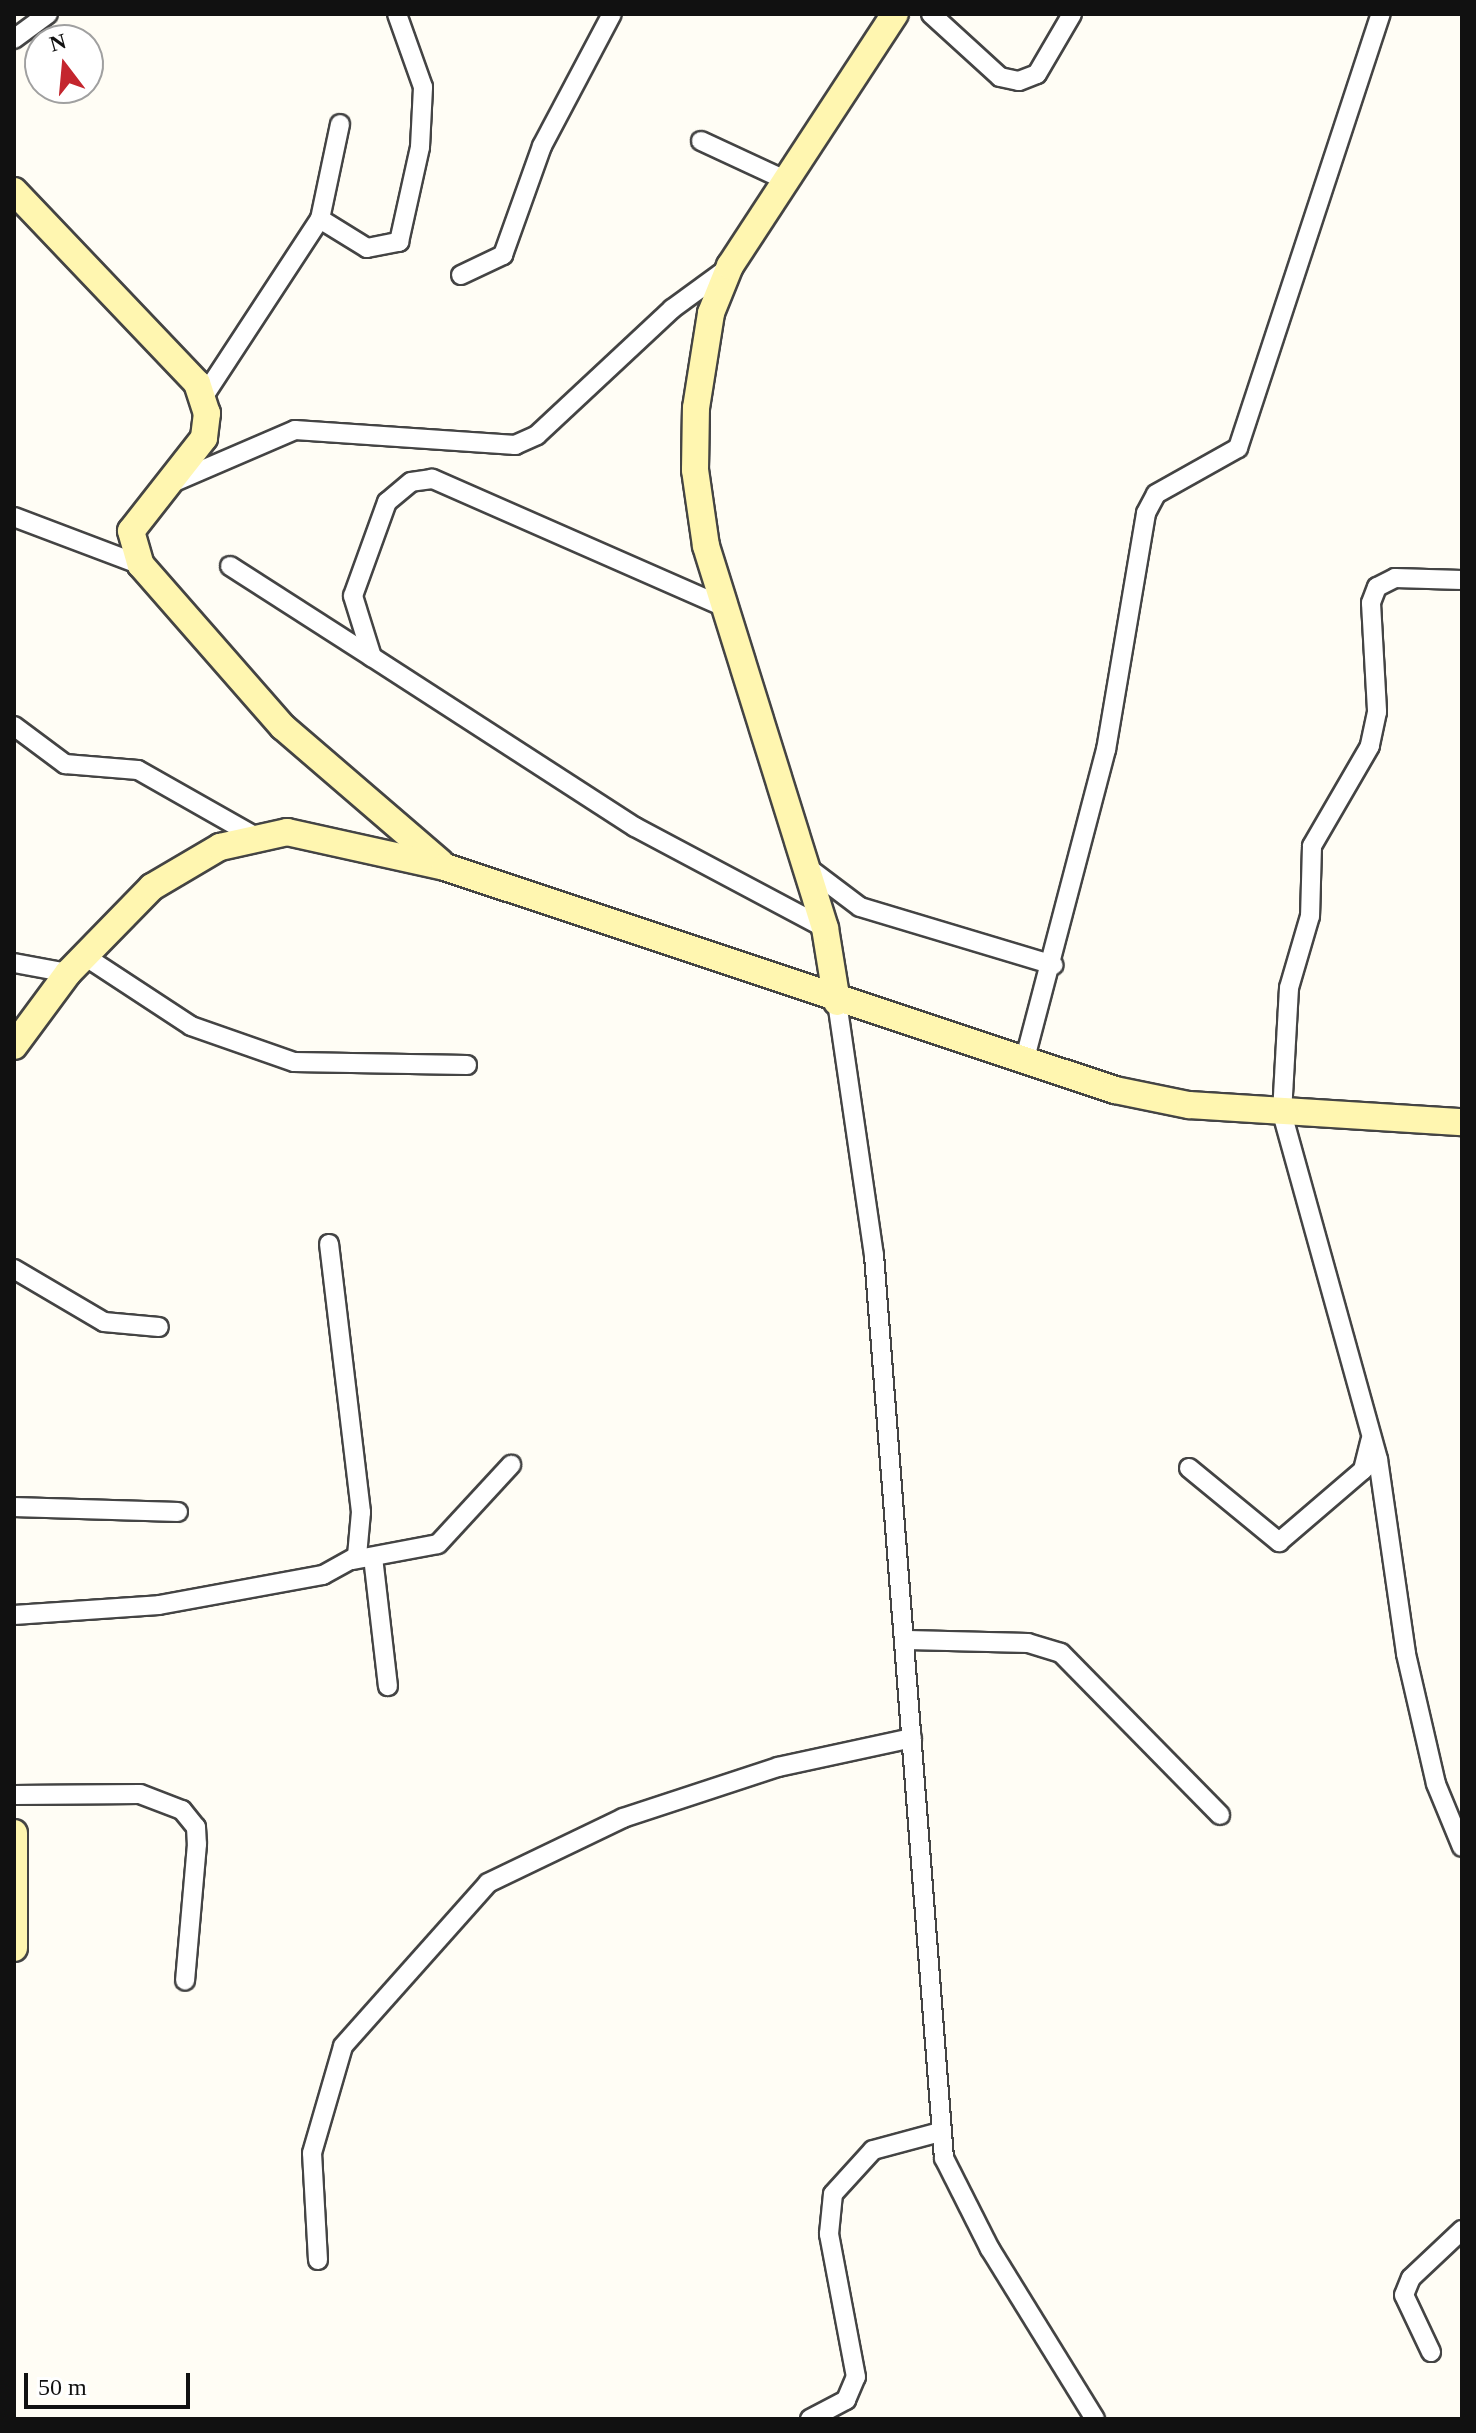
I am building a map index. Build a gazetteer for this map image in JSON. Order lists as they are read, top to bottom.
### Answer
{
  "scale_bar": "50 m",
  "north": "top"
}
